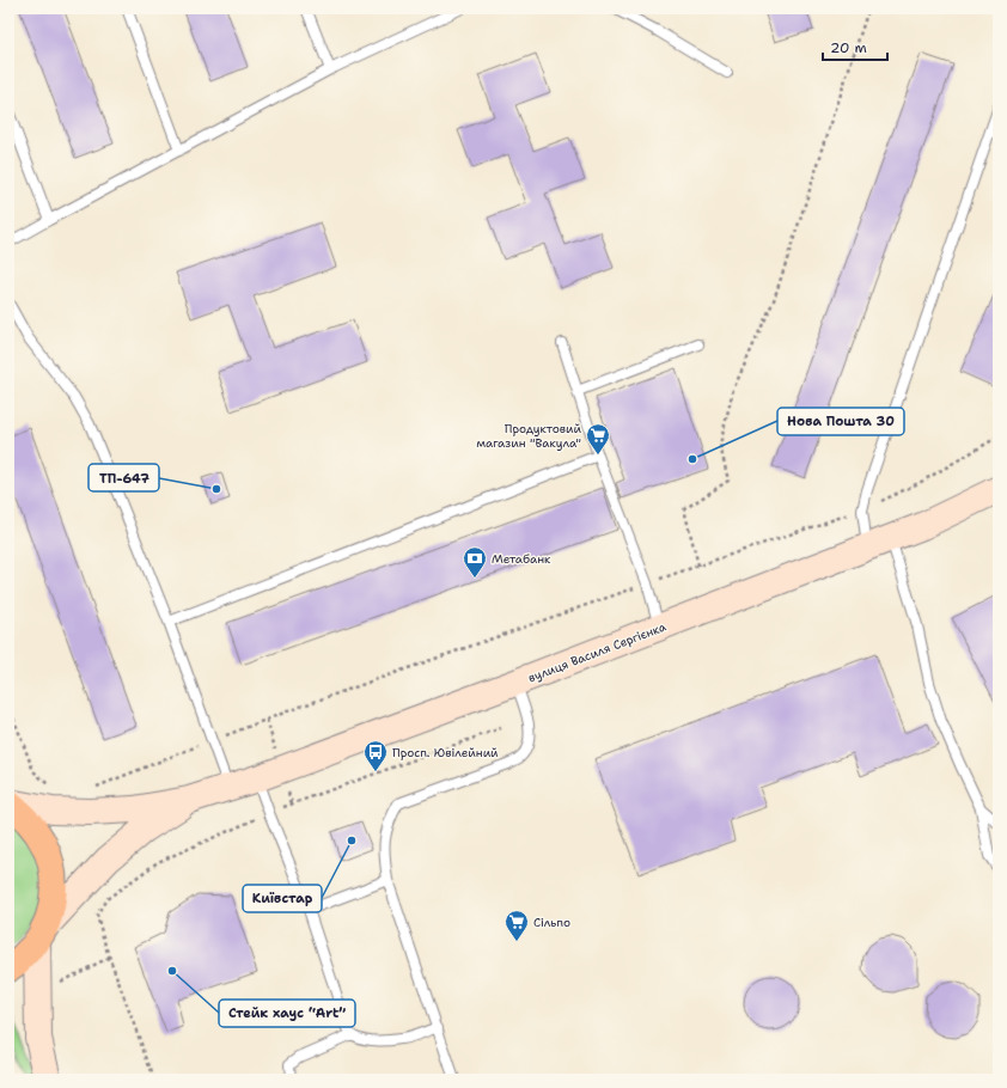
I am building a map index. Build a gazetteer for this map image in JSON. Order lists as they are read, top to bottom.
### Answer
{
  "streets": {
    "main road": ["вулиця Василя Сергієнка"]
  },
  "places": {
    "supermarket": ["Продуктовий магазин \"Вакула\"", "Сільпо"],
    "other": [
      "Нова Пошта 30",
      "ТП-647",
      "Київстар",
      "Стейк хаус “Art”"
    ],
    "bank": ["Метабанк"],
    "bus stop": ["Просп. Ювілейний"]
  },
  "scale_bar": "20 m"
}
